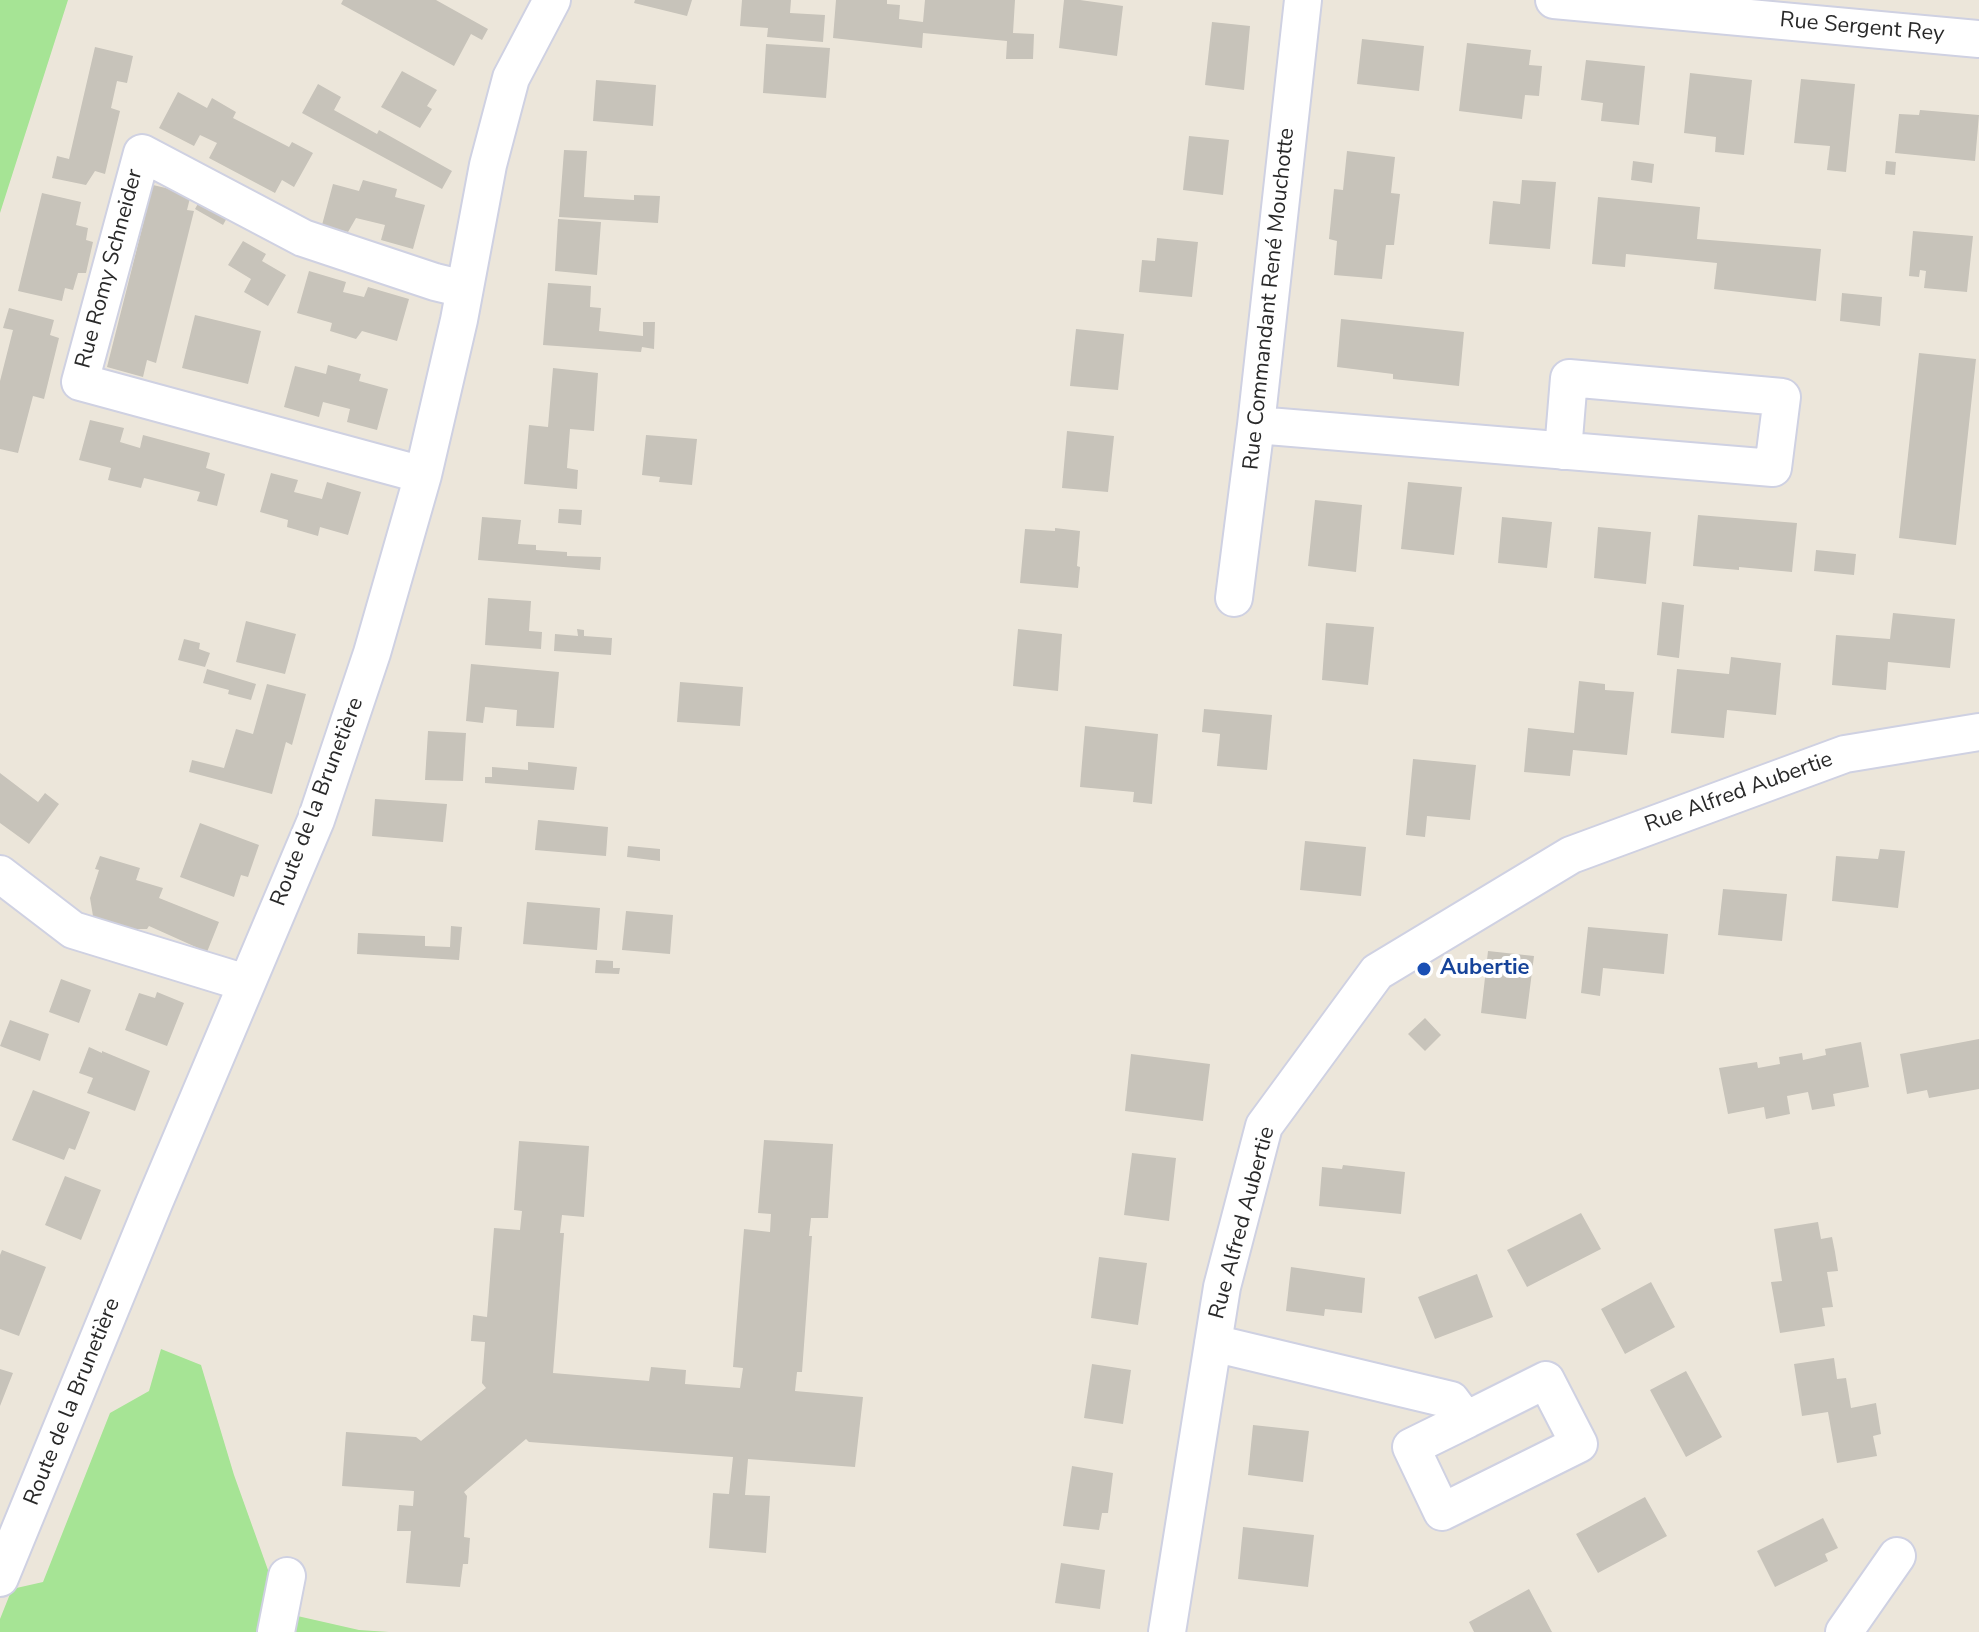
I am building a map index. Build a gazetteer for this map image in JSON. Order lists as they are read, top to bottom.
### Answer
{
  "streets": {
    "street": [
      "Rue Sergent Rey",
      "Rue Romy Schneider",
      "Rue Commandant René Mouchotte",
      "Rue Alfred Aubertie",
      "Route de la Brunetière"
    ]
  },
  "crossings": [
    ["Rue Romy Schneider", "Route de la Brunetière"]
  ],
  "places": ["Aubertie"]
}
